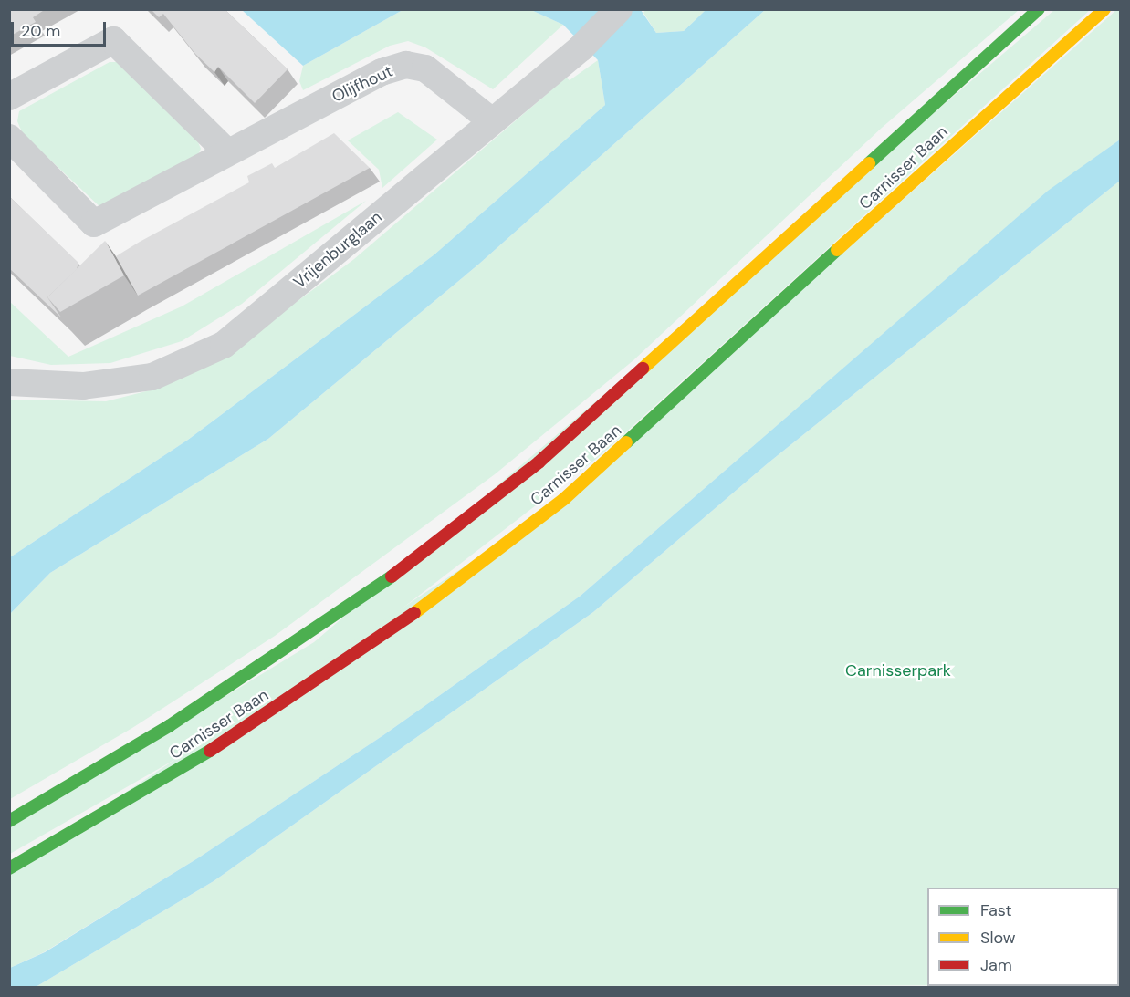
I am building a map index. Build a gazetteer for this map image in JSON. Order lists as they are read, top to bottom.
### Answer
{
  "streets": {
    "main road": ["Carnisser Baan"],
    "street": ["Olijfhout", "Vrijenburglaan"]
  },
  "crossings": [
    ["Olijfhout", "Vrijenburglaan"]
  ],
  "parks": ["Carnisserpark"],
  "legend": ["Fast", "Slow", "Jam"],
  "scale_bar": "20 m"
}
